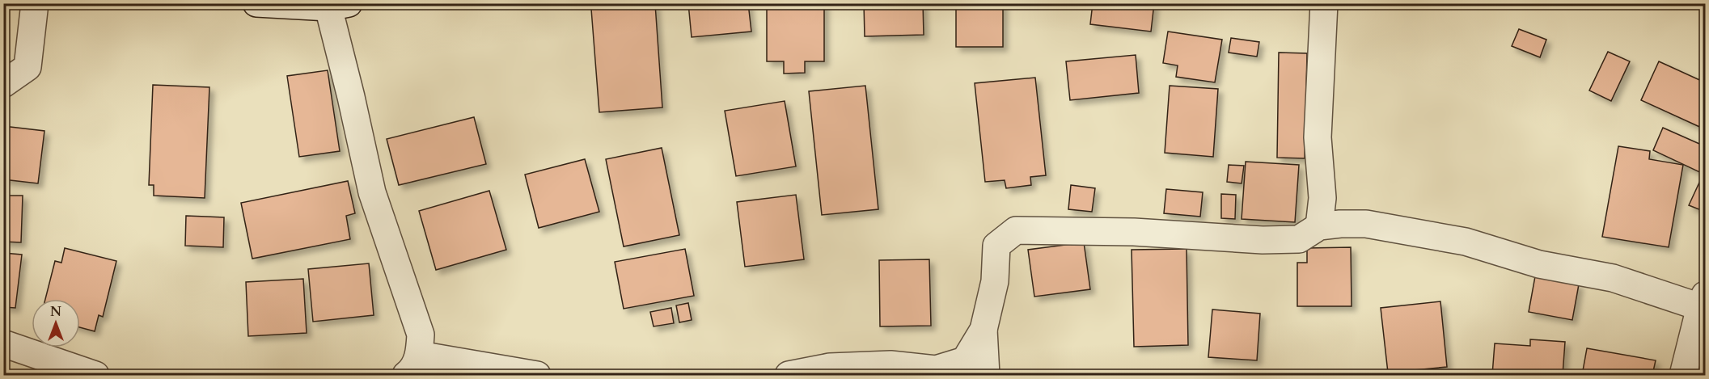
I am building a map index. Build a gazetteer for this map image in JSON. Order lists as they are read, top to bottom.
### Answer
{
  "north": "top"
}
